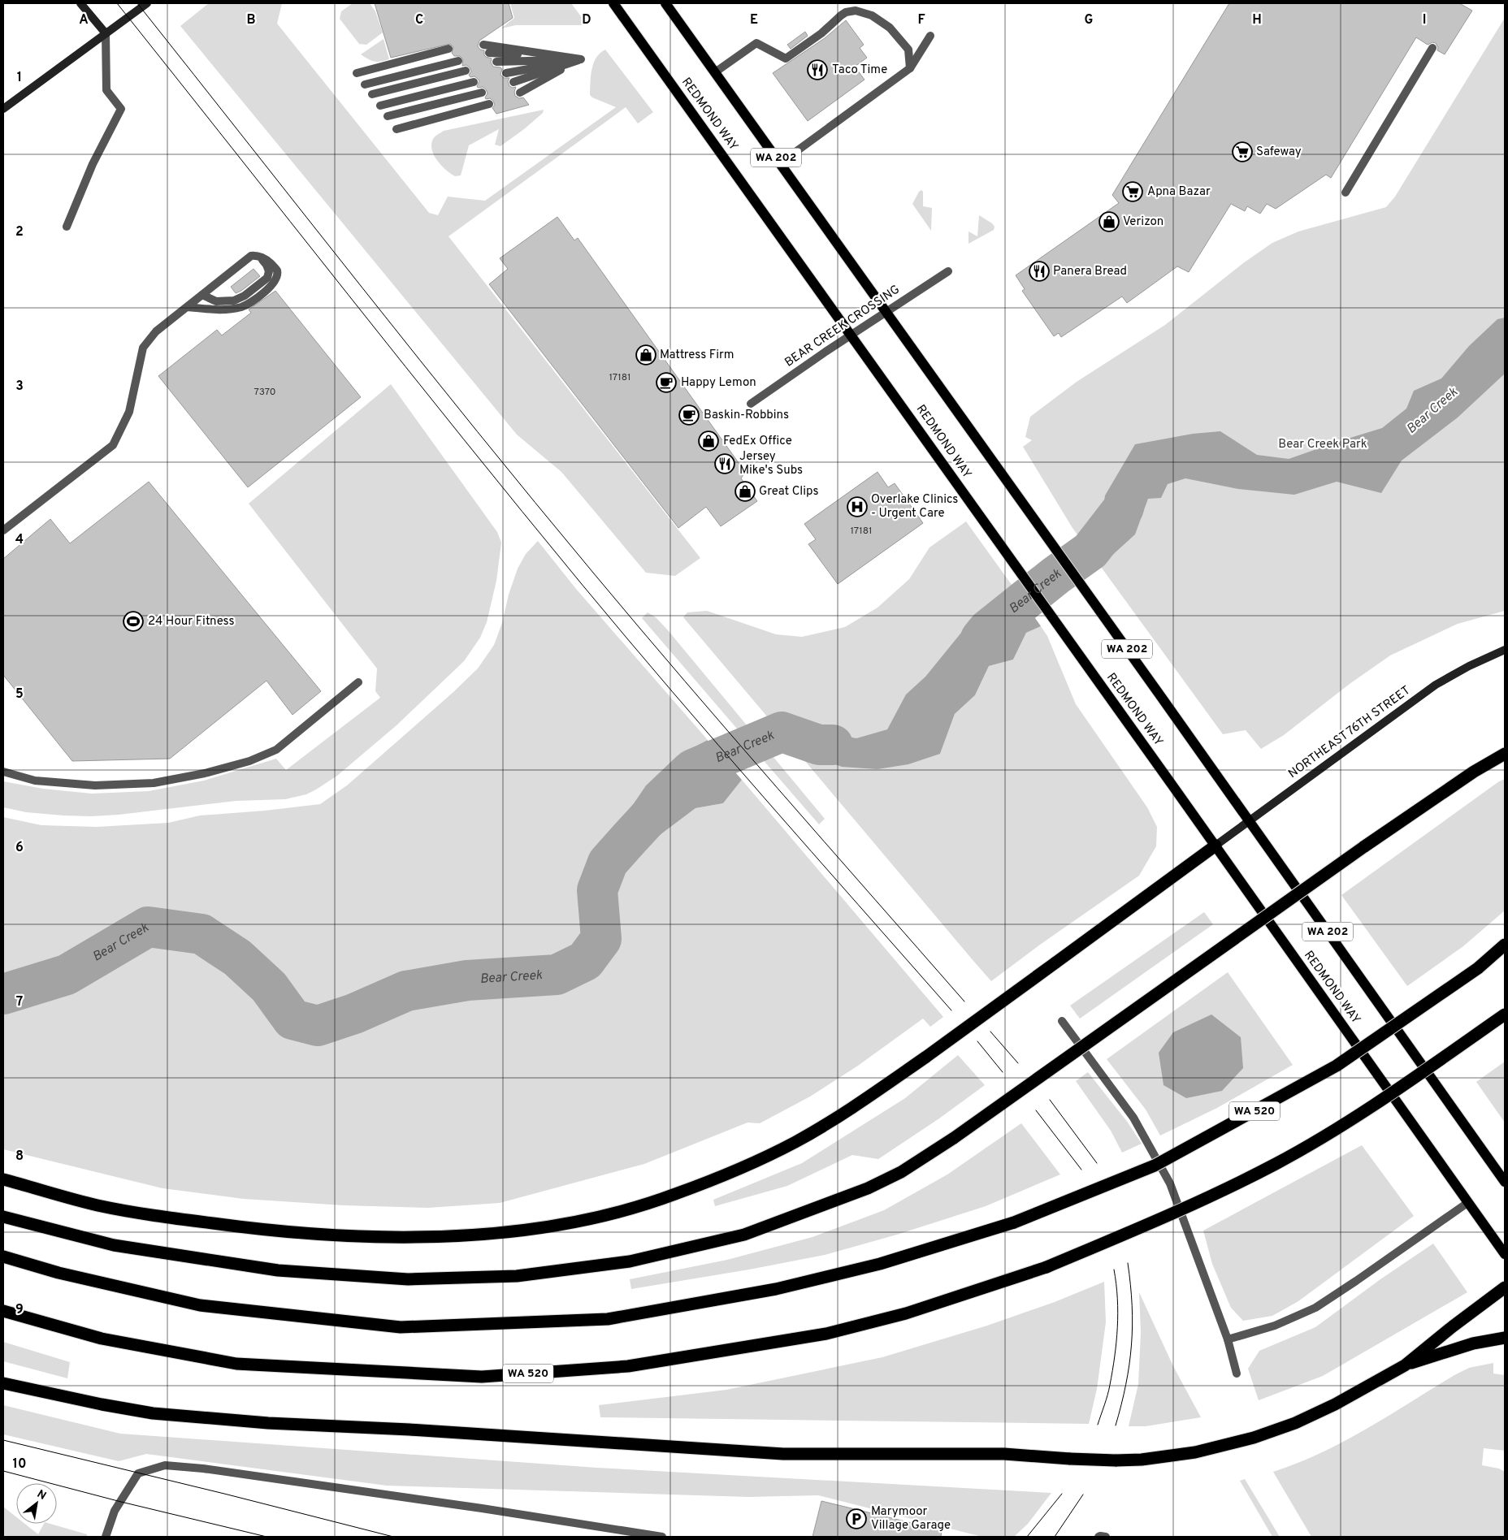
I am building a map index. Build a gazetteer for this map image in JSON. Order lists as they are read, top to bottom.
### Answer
{
  "streets": {
    "highway": ["WA 520"],
    "main road": ["REDMOND WAY", "WA 202", "NORTHEAST 76TH STREET"],
    "lane": ["BEAR CREEK CROSSING"]
  },
  "crossings": [
    ["REDMOND WAY", "BEAR CREEK CROSSING"],
    ["REDMOND WAY", "NORTHEAST 76TH STREET"],
    ["WA 202", "BEAR CREEK CROSSING"],
    ["WA 202", "NORTHEAST 76TH STREET"]
  ],
  "water": ["Bear Creek"],
  "parks": ["Bear Creek Park"],
  "places": {
    "restaurant": ["Taco Time", "Panera Bread", "Jersey Mike's Subs"],
    "supermarket": ["Safeway", "Apna Bazar"],
    "shop": [
      "Verizon",
      "Mattress Firm",
      "FedEx Office",
      "Great Clips"
    ],
    "cafe": ["Happy Lemon", "Baskin-Robbins"],
    "hospital": ["Overlake Clinics - Urgent Care"],
    "sports": ["24 Hour Fitness"],
    "parking": ["Marymoor Village Garage"]
  },
  "house_numbers": ["17181", "7370", "17181"],
  "north": "top right",
  "grid": {
    "columns": [
      "A",
      "B",
      "C",
      "D",
      "E",
      "F",
      "G",
      "H",
      "I"
    ],
    "rows": [
      "1",
      "2",
      "3",
      "4",
      "5",
      "6",
      "7",
      "8",
      "9",
      "10"
    ]
  }
}
